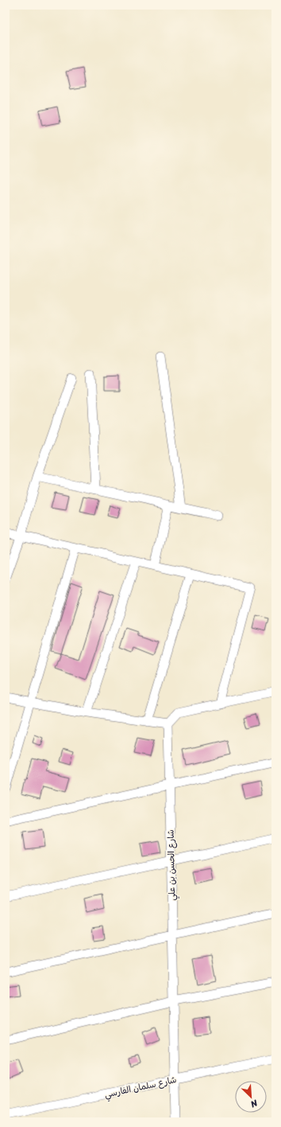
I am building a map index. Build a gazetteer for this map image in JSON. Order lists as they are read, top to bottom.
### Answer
{
  "streets": {
    "street": ["شارع الحسن بن علي", "شارع سلمان الفارسي"]
  },
  "crossings": [
    ["شارع الحسن بن علي", "شارع سلمان الفارسي"]
  ],
  "north": "bottom right"
}
